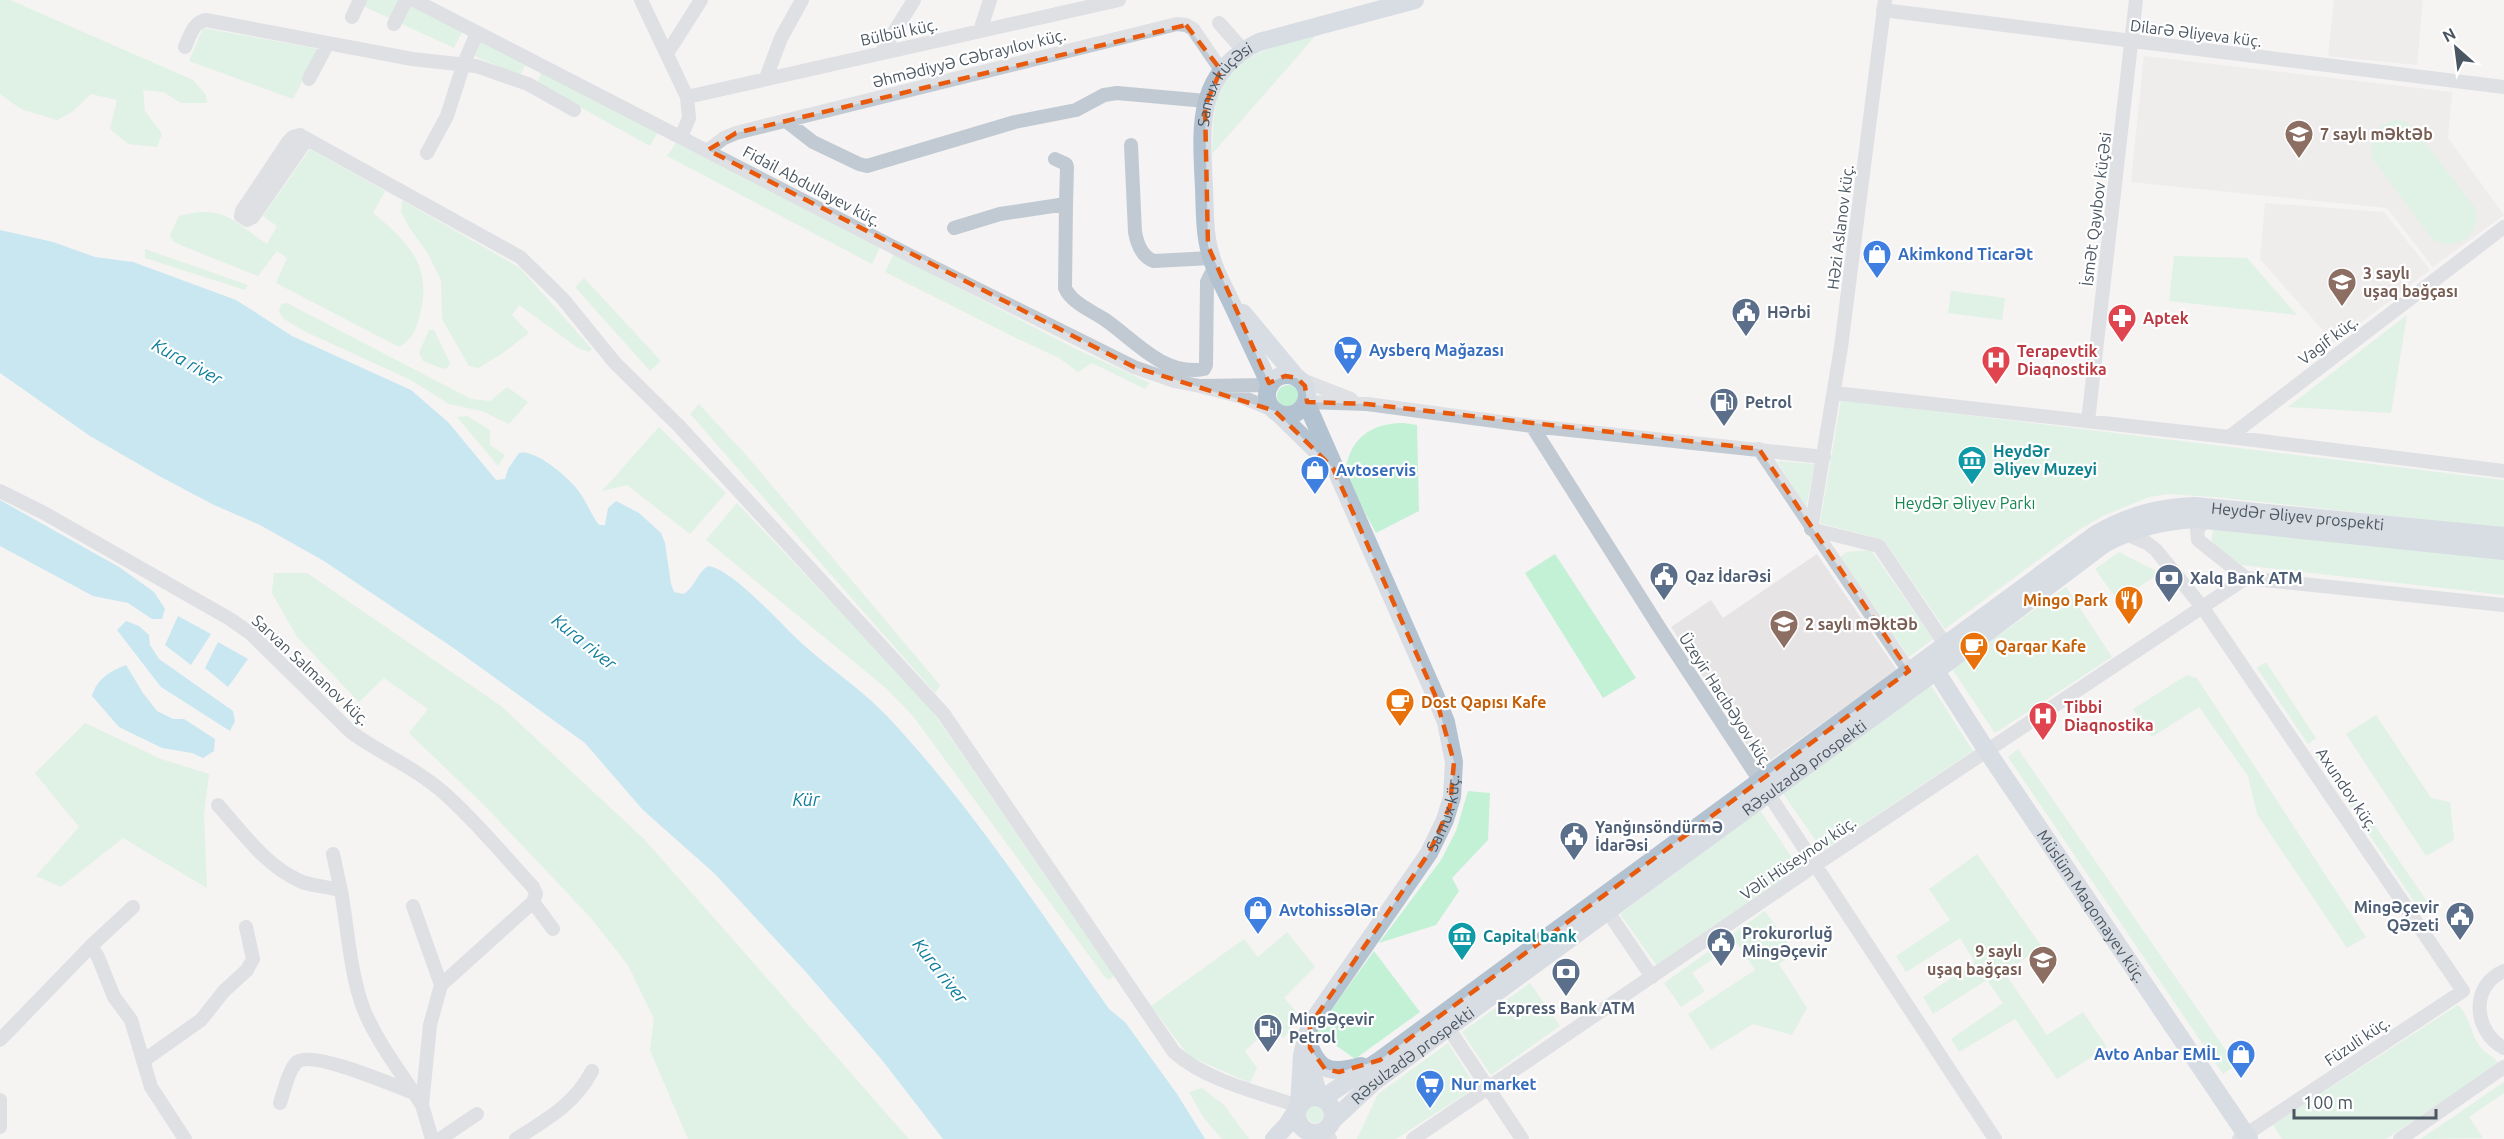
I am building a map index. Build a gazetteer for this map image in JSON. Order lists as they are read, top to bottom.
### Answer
{
  "streets": {
    "main road": [
      "Samux küçəsi",
      "Heydər Əliyev prospekti",
      "Rəsulzadə prospekti",
      "Samux küç.",
      "Müslüm Maqomayev küç."
    ],
    "street": [
      "Bülbül küç.",
      "Dilarə Əliyeva küç.",
      "Əhmədiyyə Cəbrayılov küç.",
      "Fidail Abdullayev küç.",
      "İsmət Qayıbov küçəsi",
      "Həzi Aslanov küç.",
      "Vagif küç.",
      "Sarvan Salmanov küç.",
      "Üzeyir Hacıbəyov küç.",
      "Axundov küç.",
      "Vəli Hüseynov küç.",
      "Füzuli küç."
    ]
  },
  "crossings": [
    ["Dilarə Əliyeva küç.", "İsmət Qayıbov küçəsi"],
    ["Dilarə Əliyeva küç.", "Həzi Aslanov küç."],
    ["Əhmədiyyə Cəbrayılov küç.", "Samux küçəsi"],
    ["Əhmədiyyə Cəbrayılov küç.", "Fidail Abdullayev küç."],
    ["Heydər Əliyev prospekti", "Rəsulzadə prospekti"],
    ["Heydər Əliyev prospekti", "Axundov küç."],
    ["Üzeyir Hacıbəyov küç.", "Rəsulzadə prospekti"],
    ["Üzeyir Hacıbəyov küç.", "Vəli Hüseynov küç."],
    ["Rəsulzadə prospekti", "Samux küç."],
    ["Rəsulzadə prospekti", "Müslüm Maqomayev küç."],
    ["Axundov küç.", "Vəli Hüseynov küç."],
    ["Axundov küç.", "Füzuli küç."],
    ["Vəli Hüseynov küç.", "Müslüm Maqomayev küç."],
    ["Müslüm Maqomayev küç.", "Füzuli küç."]
  ],
  "water": ["Kura river", "Kür"],
  "parks": ["Heydər Əliyev Parkı"],
  "places": {
    "school or university": [
      "7 saylı məktəb",
      "3 saylı uşaq bağçası",
      "2 saylı məktəb",
      "9 saylı uşaq bağçası"
    ],
    "shop": [
      "Akimkond Ticarət",
      "Avtoservis",
      "Avtohissələr",
      "Avto Anbar EMİL"
    ],
    "public building": [
      "Hərbi",
      "Qaz İdarəsi",
      "Yanğınsöndürmə İdarəsi",
      "Mingəçevir Qəzeti",
      "Prokurorluğ Mingəçevir"
    ],
    "pharmacy": ["Aptek"],
    "supermarket": ["Aysberq Mağazası", "Nur market"],
    "hospital": ["Terapevtik Diaqnostika", "Tibbi Diaqnostika"],
    "fuel station": ["Petrol", "Mingəçevir Petrol"],
    "museum": ["Heydər Əliyev Muzeyi", "Capital bank"],
    "bank": ["Xalq Bank ATM", "Express Bank ATM"],
    "restaurant": ["Mingo Park"],
    "cafe": ["Qarqar Kafe", "Dost Qapısı Kafe"]
  },
  "scale_bar": "100 m",
  "north": "top left"
}
